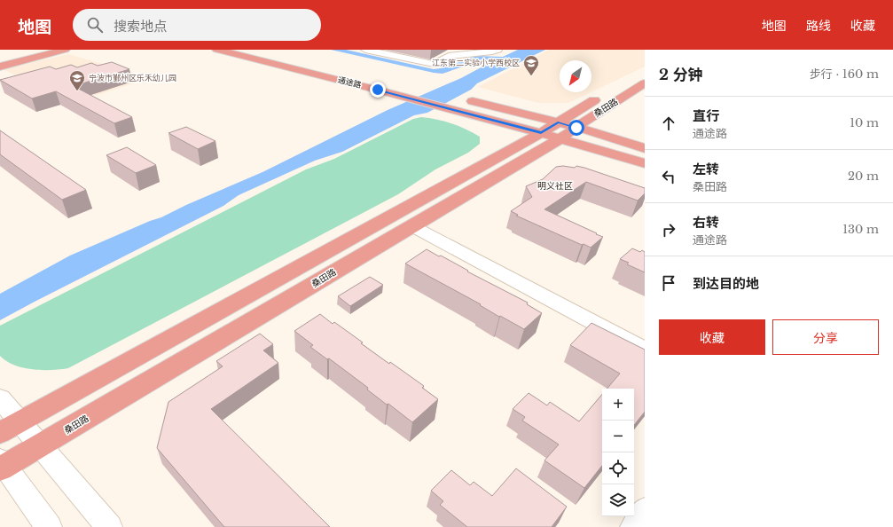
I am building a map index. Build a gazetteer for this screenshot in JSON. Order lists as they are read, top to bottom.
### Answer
{
  "streets": {
    "main road": ["通途路", "桑田路"]
  },
  "crossings": [
    ["通途路", "桑田路"]
  ],
  "districts": ["明义社区"],
  "places": {
    "school or university": ["江东第二实验小学西校区", "宁波市鄞州区乐禾幼儿园"]
  },
  "north": "bottom left",
  "page": {
    "header": "地图",
    "search": "搜索地点",
    "nav": ["地图", "路线", "收藏"],
    "heading": ["2 分钟", "步行 · 160 m"],
    "list": [
      ["直行", "通途路", "10 m"],
      ["左转", "桑田路", "20 m"],
      ["右转", "通途路", "130 m"],
      "到达目的地"
    ],
    "buttons": ["收藏", "分享"],
    "map_buttons": ["+", "−"]
  }
}
